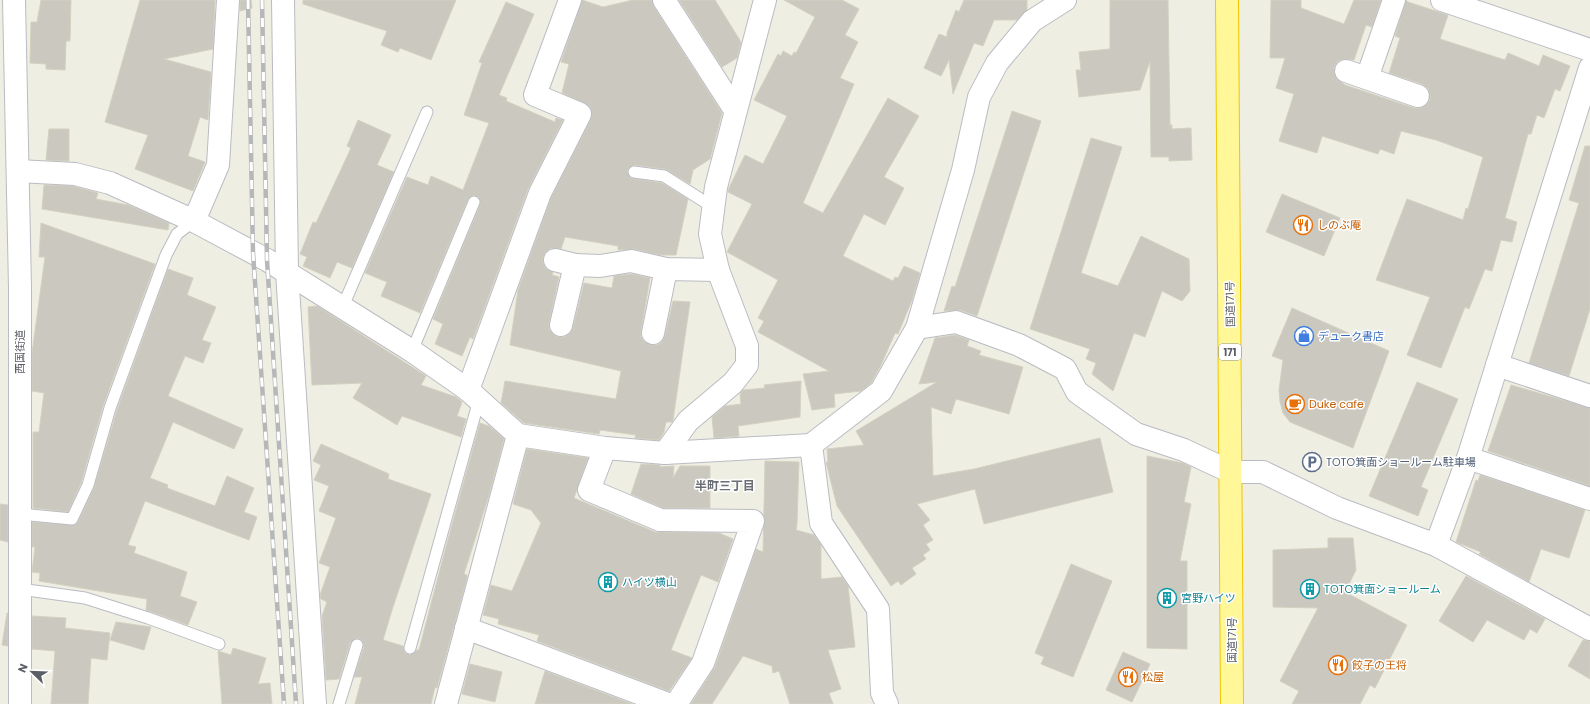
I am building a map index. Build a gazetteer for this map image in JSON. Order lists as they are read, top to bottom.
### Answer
{
  "streets": {
    "highway": ["国道171号", "171"],
    "street": ["西国街道"]
  },
  "districts": ["半町三丁目"],
  "places": {
    "restaurant": ["しのぶ庵", "餃子の王将", "松屋"],
    "shop": ["デューク書店"],
    "cafe": ["Duke cafe"],
    "parking": ["TOTO箕面ショールーム駐車場"],
    "building": ["ハイツ横山", "TOTO箕面ショールーム", "宮野ハイツ"]
  },
  "north": "top left"
}
